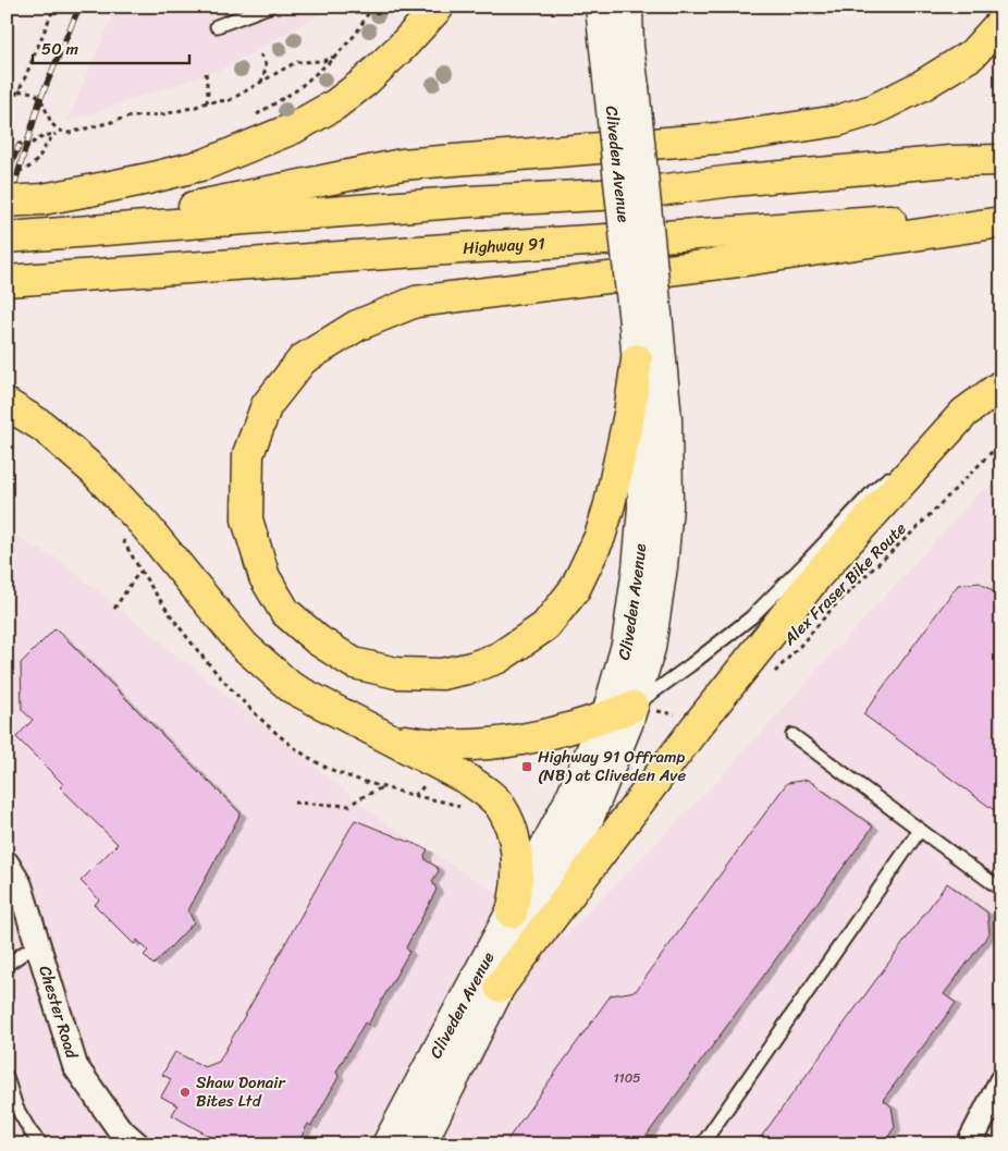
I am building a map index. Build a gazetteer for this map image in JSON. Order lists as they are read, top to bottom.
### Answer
{
  "streets": {
    "highway": ["Highway 91"],
    "street": ["Cliveden Avenue", "Chester Road"],
    "path": ["Alex Fraser Bike Route"]
  },
  "places": {
    "transit": ["Highway 91 Offramp (NB) at Cliveden Ave"],
    "other": ["Shaw Donair Bites Ltd"]
  },
  "house_numbers": ["1105"],
  "scale_bar": "50 m"
}
